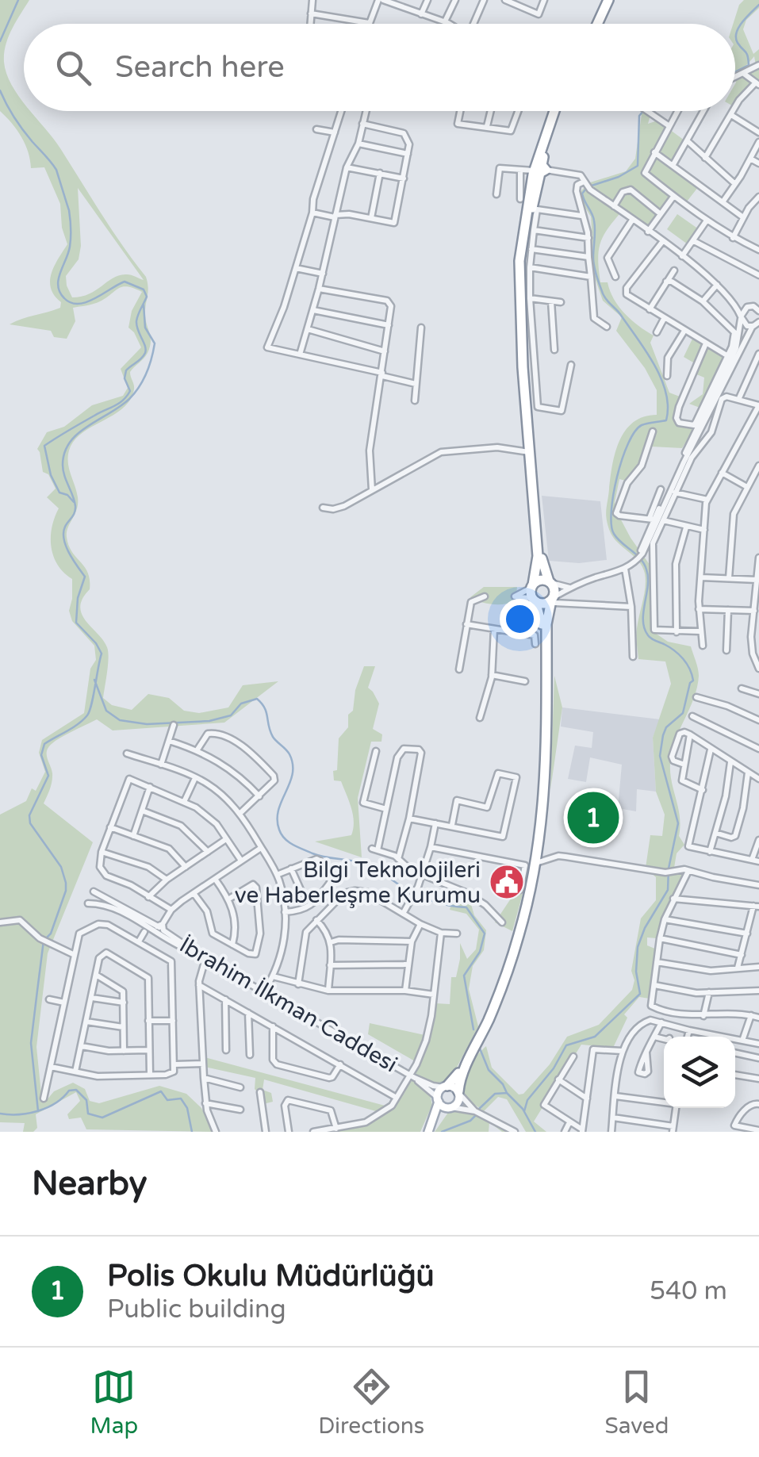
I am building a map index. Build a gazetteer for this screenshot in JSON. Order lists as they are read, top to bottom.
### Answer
{
  "streets": {
    "street": ["İbrahim İlkman Caddesi"]
  },
  "places": {
    "public building": ["Bilgi Teknolojileri ve Haberleşme Kurumu"]
  },
  "page": {
    "search": "Search here",
    "pins": "1",
    "heading": "Nearby",
    "list": [
      {
        "mark": "1",
        "name": "Polis Okulu Müdürlüğü",
        "note": "Public building",
        "value": "540 m"
      }
    ],
    "nav": ["Map", "Directions", "Saved"]
  }
}
